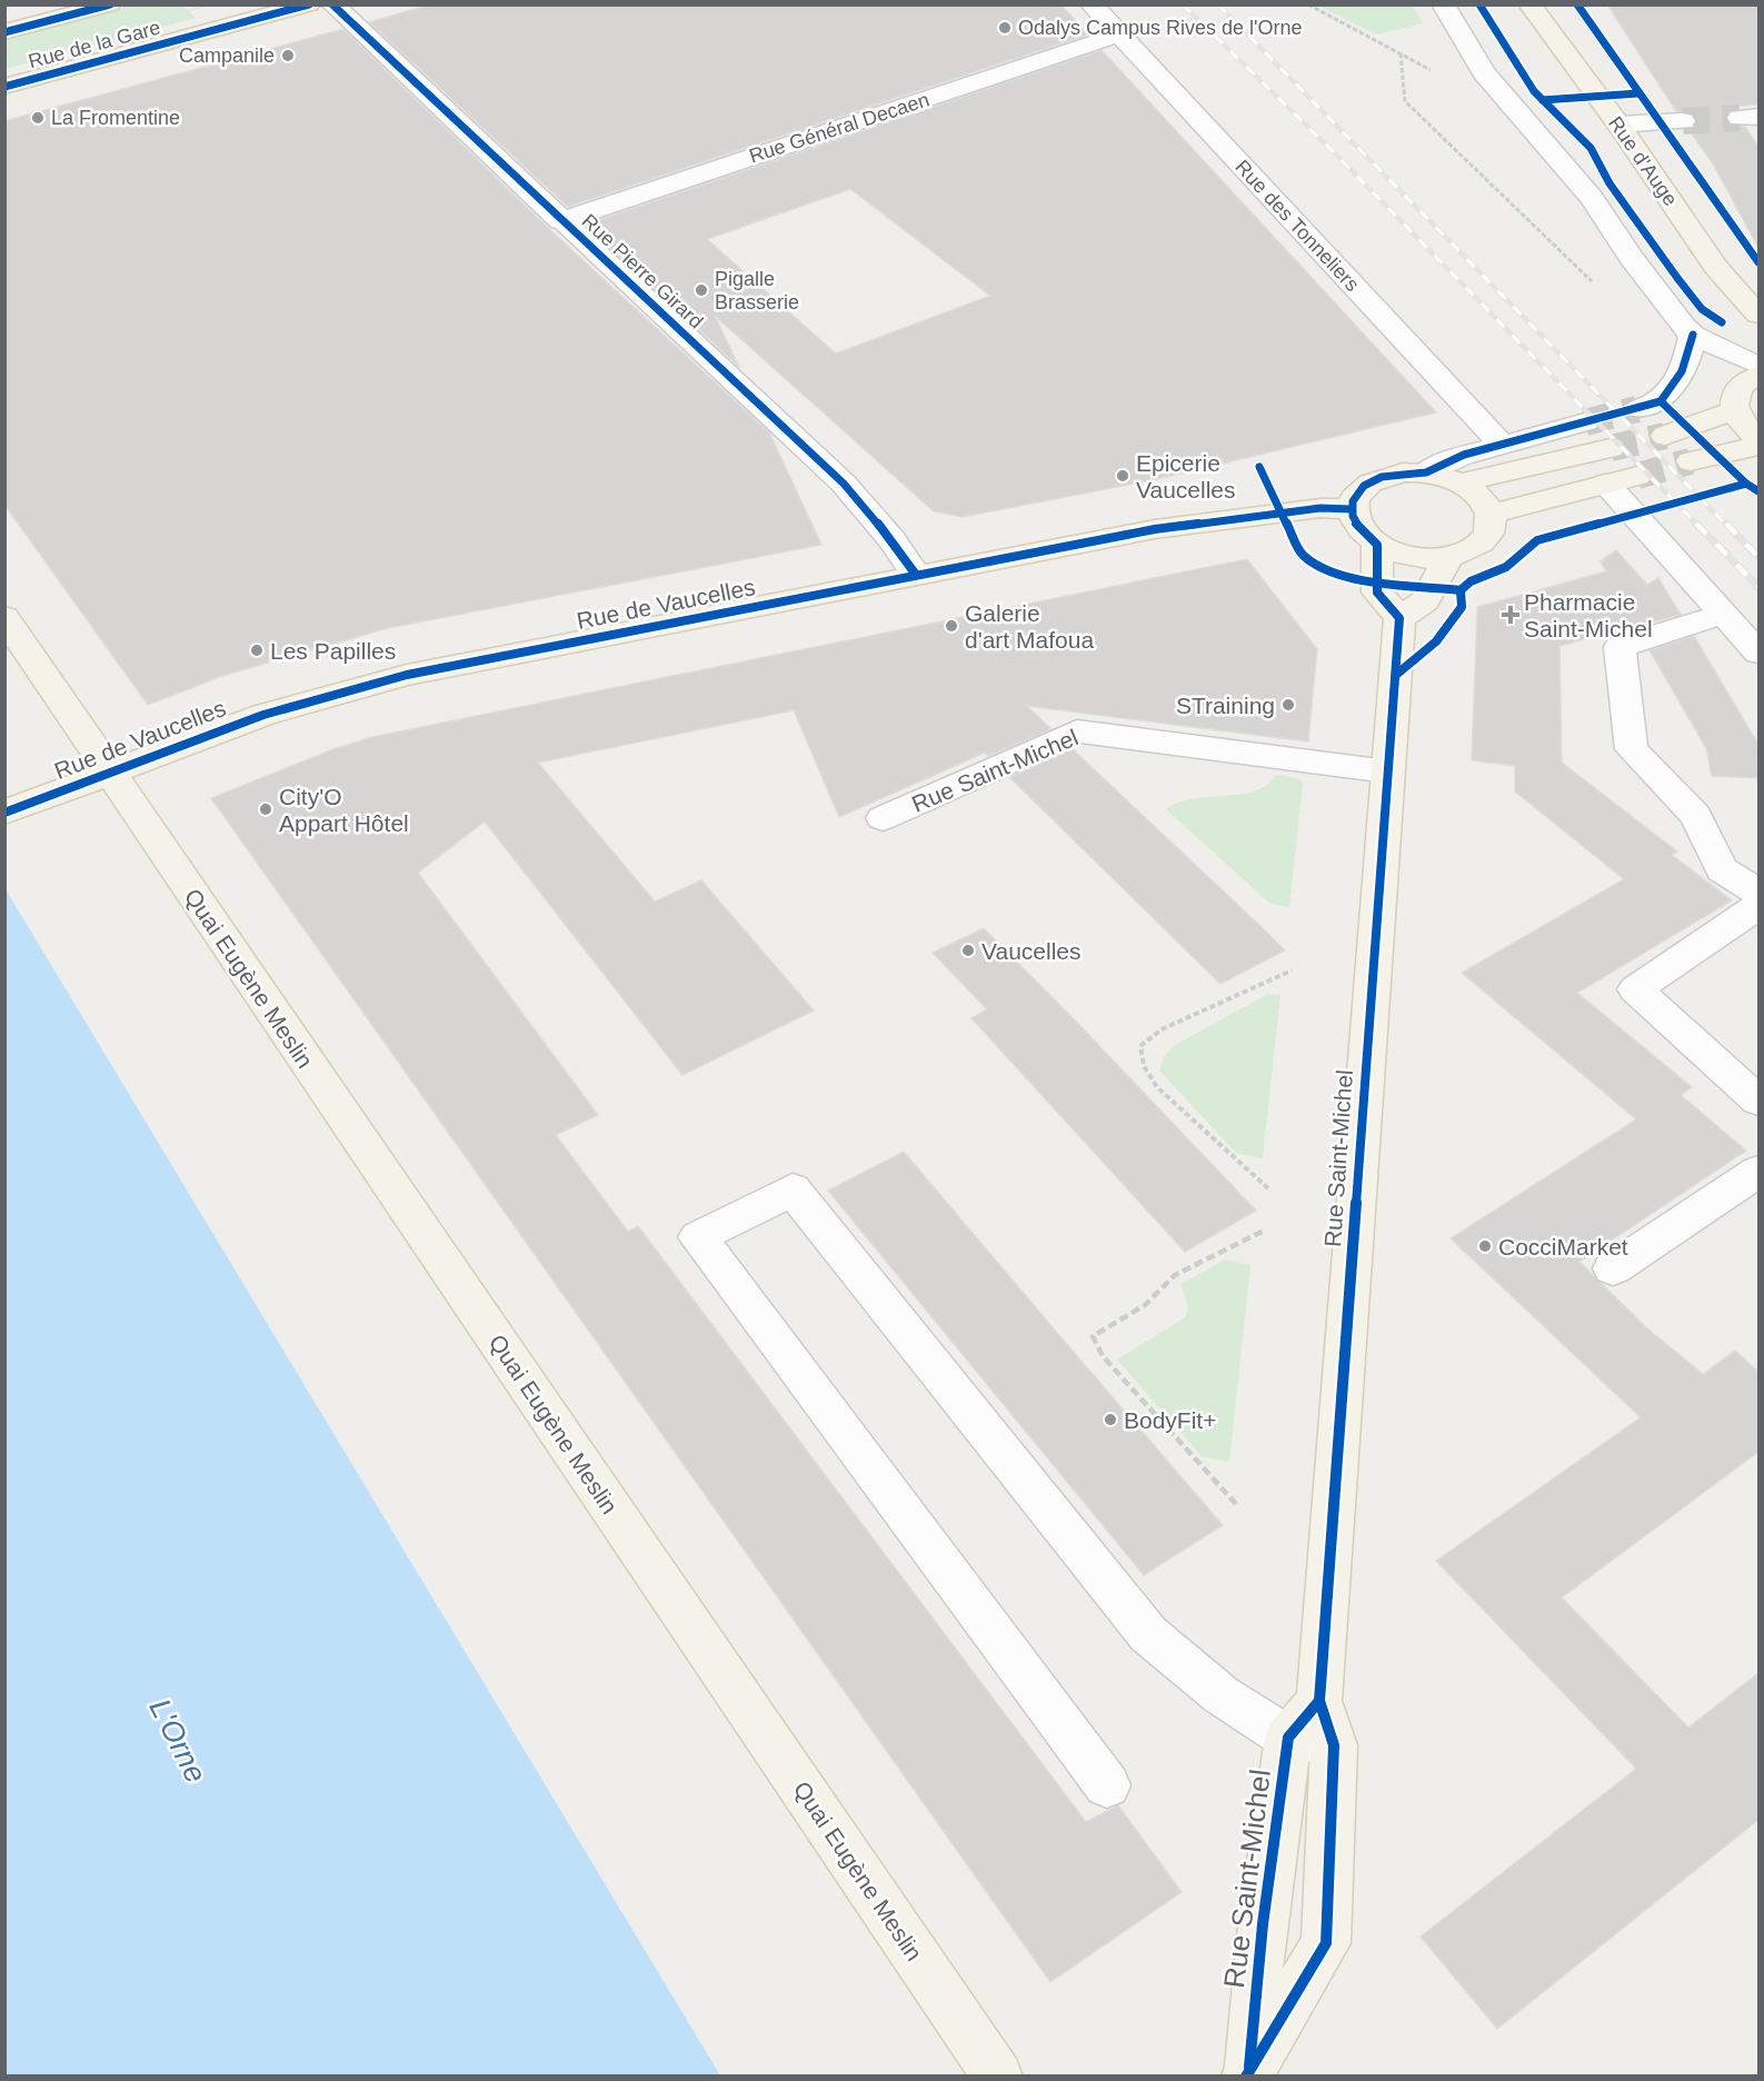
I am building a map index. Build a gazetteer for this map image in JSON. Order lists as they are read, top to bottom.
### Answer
{
  "streets": {
    "main road": [
      "Rue de la Gare",
      "Rue d'Auge",
      "Rue de Vaucelles",
      "Rue Saint-Michel",
      "Quai Eugène Meslin"
    ],
    "street": ["Rue Général Decaen", "Rue des Tonneliers", "Rue Pierre Girard"]
  },
  "crossings": [
    ["Rue Général Decaen", "Rue des Tonneliers"],
    ["Rue Général Decaen", "Rue Pierre Girard"],
    ["Rue Pierre Girard", "Rue de Vaucelles"],
    ["Rue de Vaucelles", "Quai Eugène Meslin"]
  ],
  "water": ["L'Orne"],
  "places": {
    "other": [
      "Odalys Campus Rives de l'Orne",
      "Campanile",
      "La Fromentine",
      "Pigalle Brasserie",
      "Epicerie Vaucelles",
      "Galerie d'art Mafoua",
      "Les Papilles",
      "STraining",
      "City'O Appart Hôtel",
      "Vaucelles",
      "CocciMarket",
      "BodyFit+"
    ],
    "health": ["Pharmacie Saint-Michel"]
  }
}
